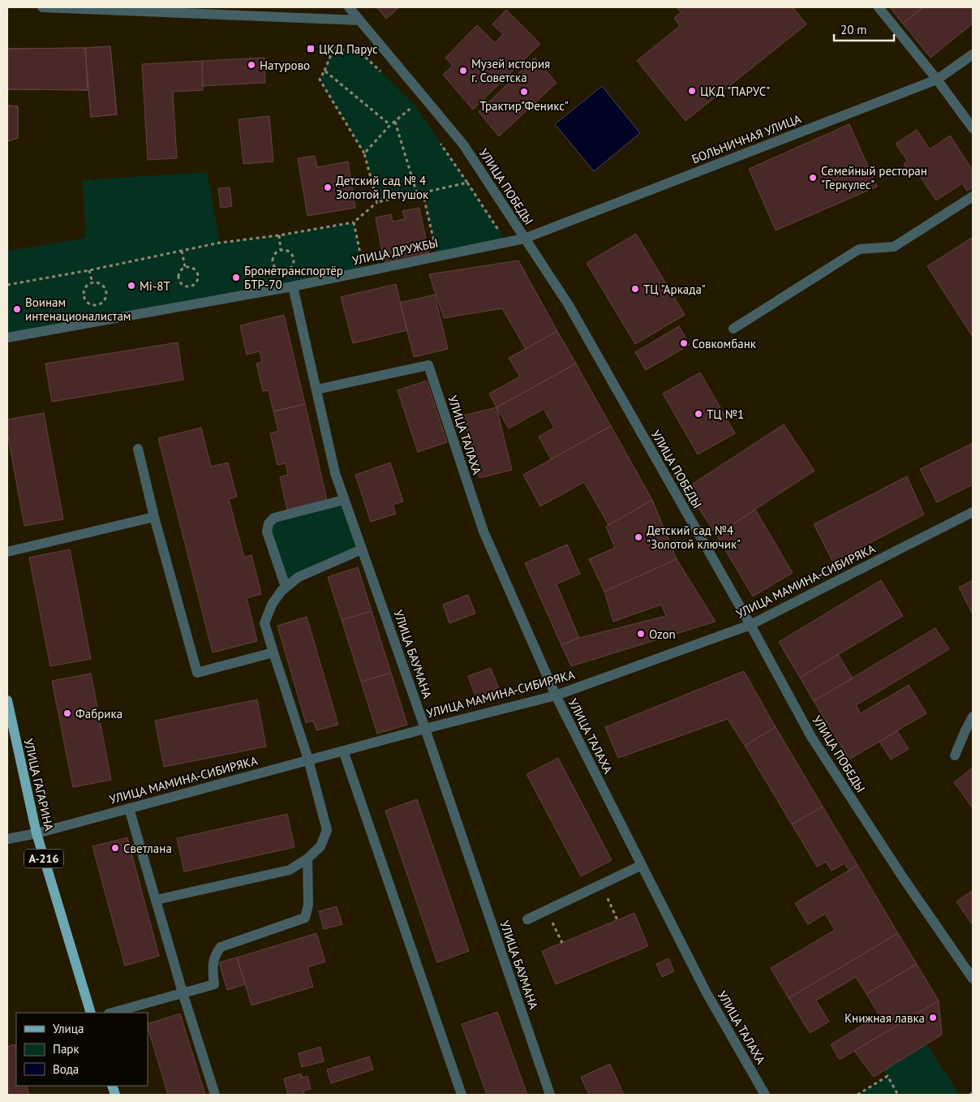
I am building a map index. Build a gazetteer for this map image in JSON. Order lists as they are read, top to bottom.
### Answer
{
  "streets": {
    "main road": ["УЛИЦА ГАГАРИНА", "А-216"],
    "street": [
      "БОЛЬНИЧНАЯ УЛИЦА",
      "УЛИЦА ПОБЕДЫ",
      "УЛИЦА ДРУЖБЫ",
      "УЛИЦА ТАЛАХА",
      "УЛИЦА МАМИНА-СИБИРЯКА",
      "УЛИЦА БАУМАНА"
    ]
  },
  "crossings": [
    ["БОЛЬНИЧНАЯ УЛИЦА", "УЛИЦА ПОБЕДЫ"],
    ["БОЛЬНИЧНАЯ УЛИЦА", "УЛИЦА ДРУЖБЫ"],
    ["УЛИЦА ПОБЕДЫ", "УЛИЦА ДРУЖБЫ"],
    ["УЛИЦА ПОБЕДЫ", "УЛИЦА МАМИНА-СИБИРЯКА"],
    ["УЛИЦА ДРУЖБЫ", "УЛИЦА БАУМАНА"],
    ["УЛИЦА ТАЛАХА", "УЛИЦА МАМИНА-СИБИРЯКА"],
    ["УЛИЦА ТАЛАХА", "УЛИЦА БАУМАНА"],
    ["УЛИЦА МАМИНА-СИБИРЯКА", "УЛИЦА БАУМАНА"],
    ["УЛИЦА МАМИНА-СИБИРЯКА", "УЛИЦА ГАГАРИНА"]
  ],
  "places": {
    "transit": ["ЦКД Парус"],
    "other": [
      "Натурово",
      "Музей история г. Советска",
      "ЦКД \"ПАРУС\"",
      "Трактир\"Феникс\"",
      "Семейный ресторан \"Геркулес\"",
      "Детский сад № 4 Золотой Петушок",
      "Бронетранспортёр БТР-70",
      "Mi-8T",
      "ТЦ \"Аркада\"",
      "Воинам интенационалистам",
      "Совкомбанк",
      "ТЦ №1",
      "Детский сад №4 \"Золотой ключик\"",
      "Ozon",
      "Фабрика",
      "Светлана",
      "Книжная лавка"
    ]
  },
  "legend": ["Улица", "Парк", "Вода"],
  "scale_bar": "20 m"
}
